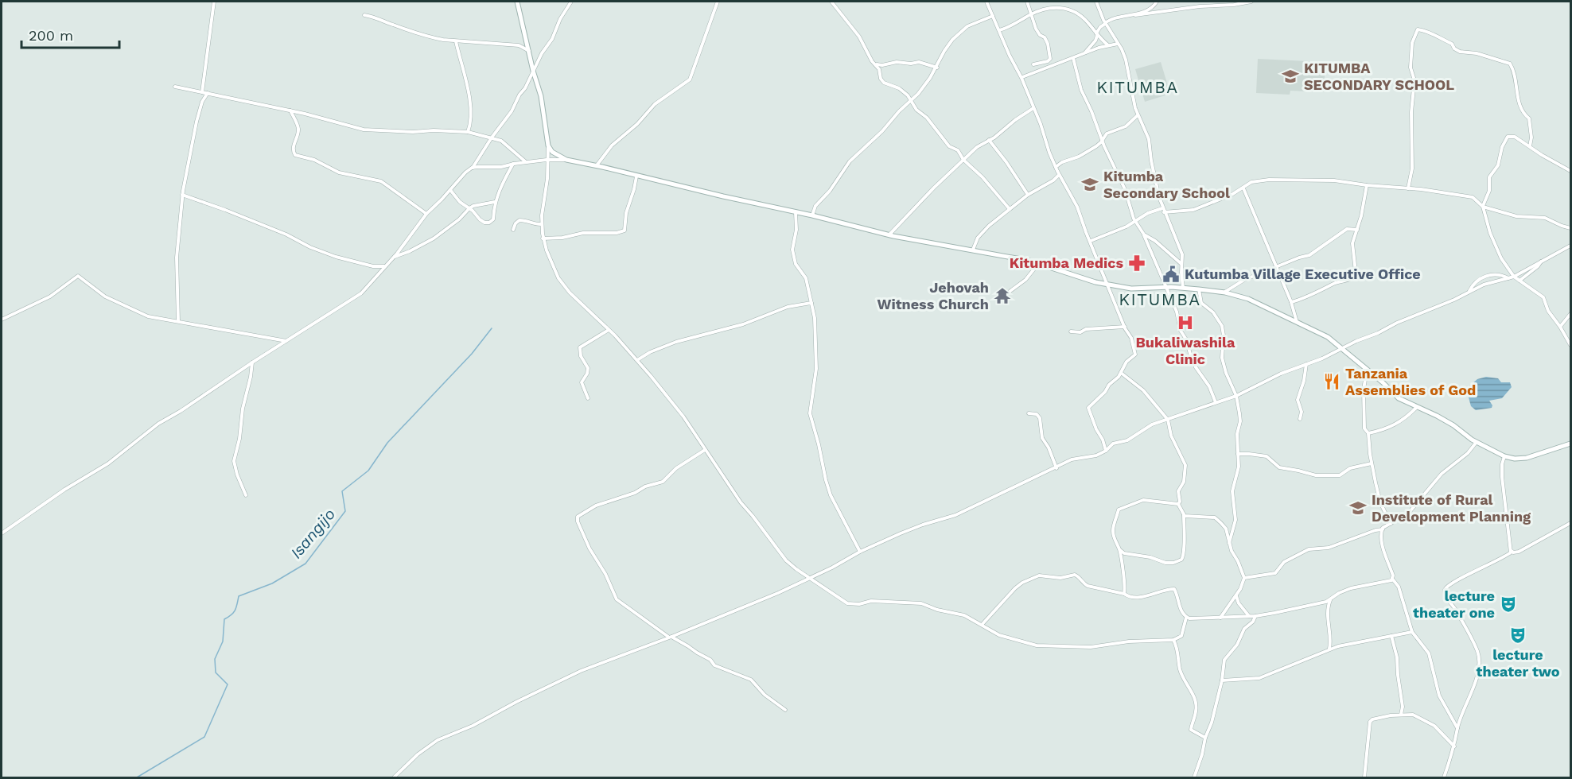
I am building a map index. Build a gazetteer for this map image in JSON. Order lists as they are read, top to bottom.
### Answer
{
  "districts": ["KITUMBA", "KITUMBA"],
  "water": ["Isangijo"],
  "places": {
    "school or university": ["KITUMBA SECONDARY SCHOOL", "Kitumba Secondary School", "Institute of Rural Development Planning"],
    "pharmacy": ["Kitumba Medics"],
    "public building": ["Kutumba Village Executive Office"],
    "temple": ["Jehovah Witness Church"],
    "hospital": ["Bukaliwashila Clinic"],
    "restaurant": ["Tanzania Assemblies of God"],
    "theatre": ["lecture theater one", "lecture theater two"]
  },
  "scale_bar": "200 m"
}
